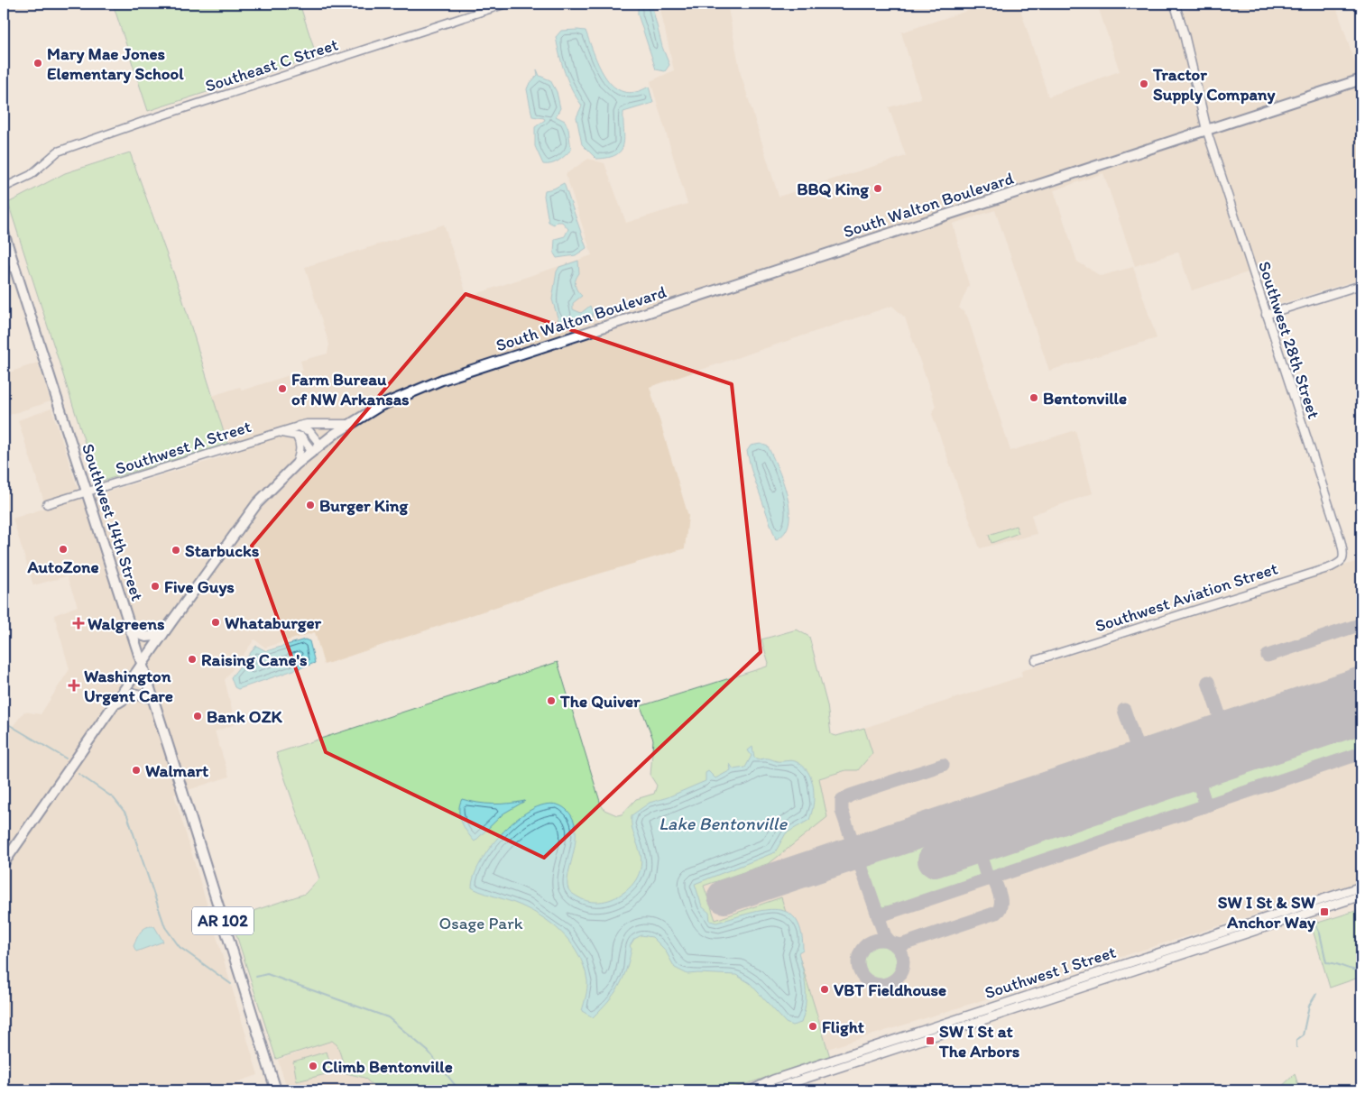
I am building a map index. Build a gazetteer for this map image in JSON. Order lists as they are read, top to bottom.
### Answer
{
  "streets": {
    "main road": [
      "South Walton Boulevard",
      "Southwest 14th Street",
      "AR 102",
      "Southwest I Street"
    ],
    "street": [
      "Southeast C Street",
      "Southwest 28th Street",
      "Southwest A Street",
      "Southwest Aviation Street"
    ]
  },
  "crossings": [
    ["South Walton Boulevard", "Southwest 28th Street"],
    ["South Walton Boulevard", "Southwest A Street"],
    ["South Walton Boulevard", "Southwest 14th Street"],
    ["Southwest 28th Street", "Southwest Aviation Street"],
    ["Southwest A Street", "Southwest 14th Street"]
  ],
  "water": ["Lake Bentonville"],
  "parks": ["Osage Park"],
  "places": {
    "other": [
      "Mary Mae Jones Elementary School",
      "Tractor Supply Company",
      "BBQ King",
      "Farm Bureau of NW Arkansas",
      "Bentonville",
      "Burger King",
      "AutoZone",
      "Starbucks",
      "Five Guys",
      "Whataburger",
      "Raising Cane's",
      "The Quiver",
      "Bank OZK",
      "Walmart",
      "VBT Fieldhouse",
      "Flight",
      "Climb Bentonville"
    ],
    "health": ["Walgreens", "Washington Urgent Care"],
    "transit": ["SW I St & SW Anchor Way", "SW I St at The Arbors"]
  }
}
